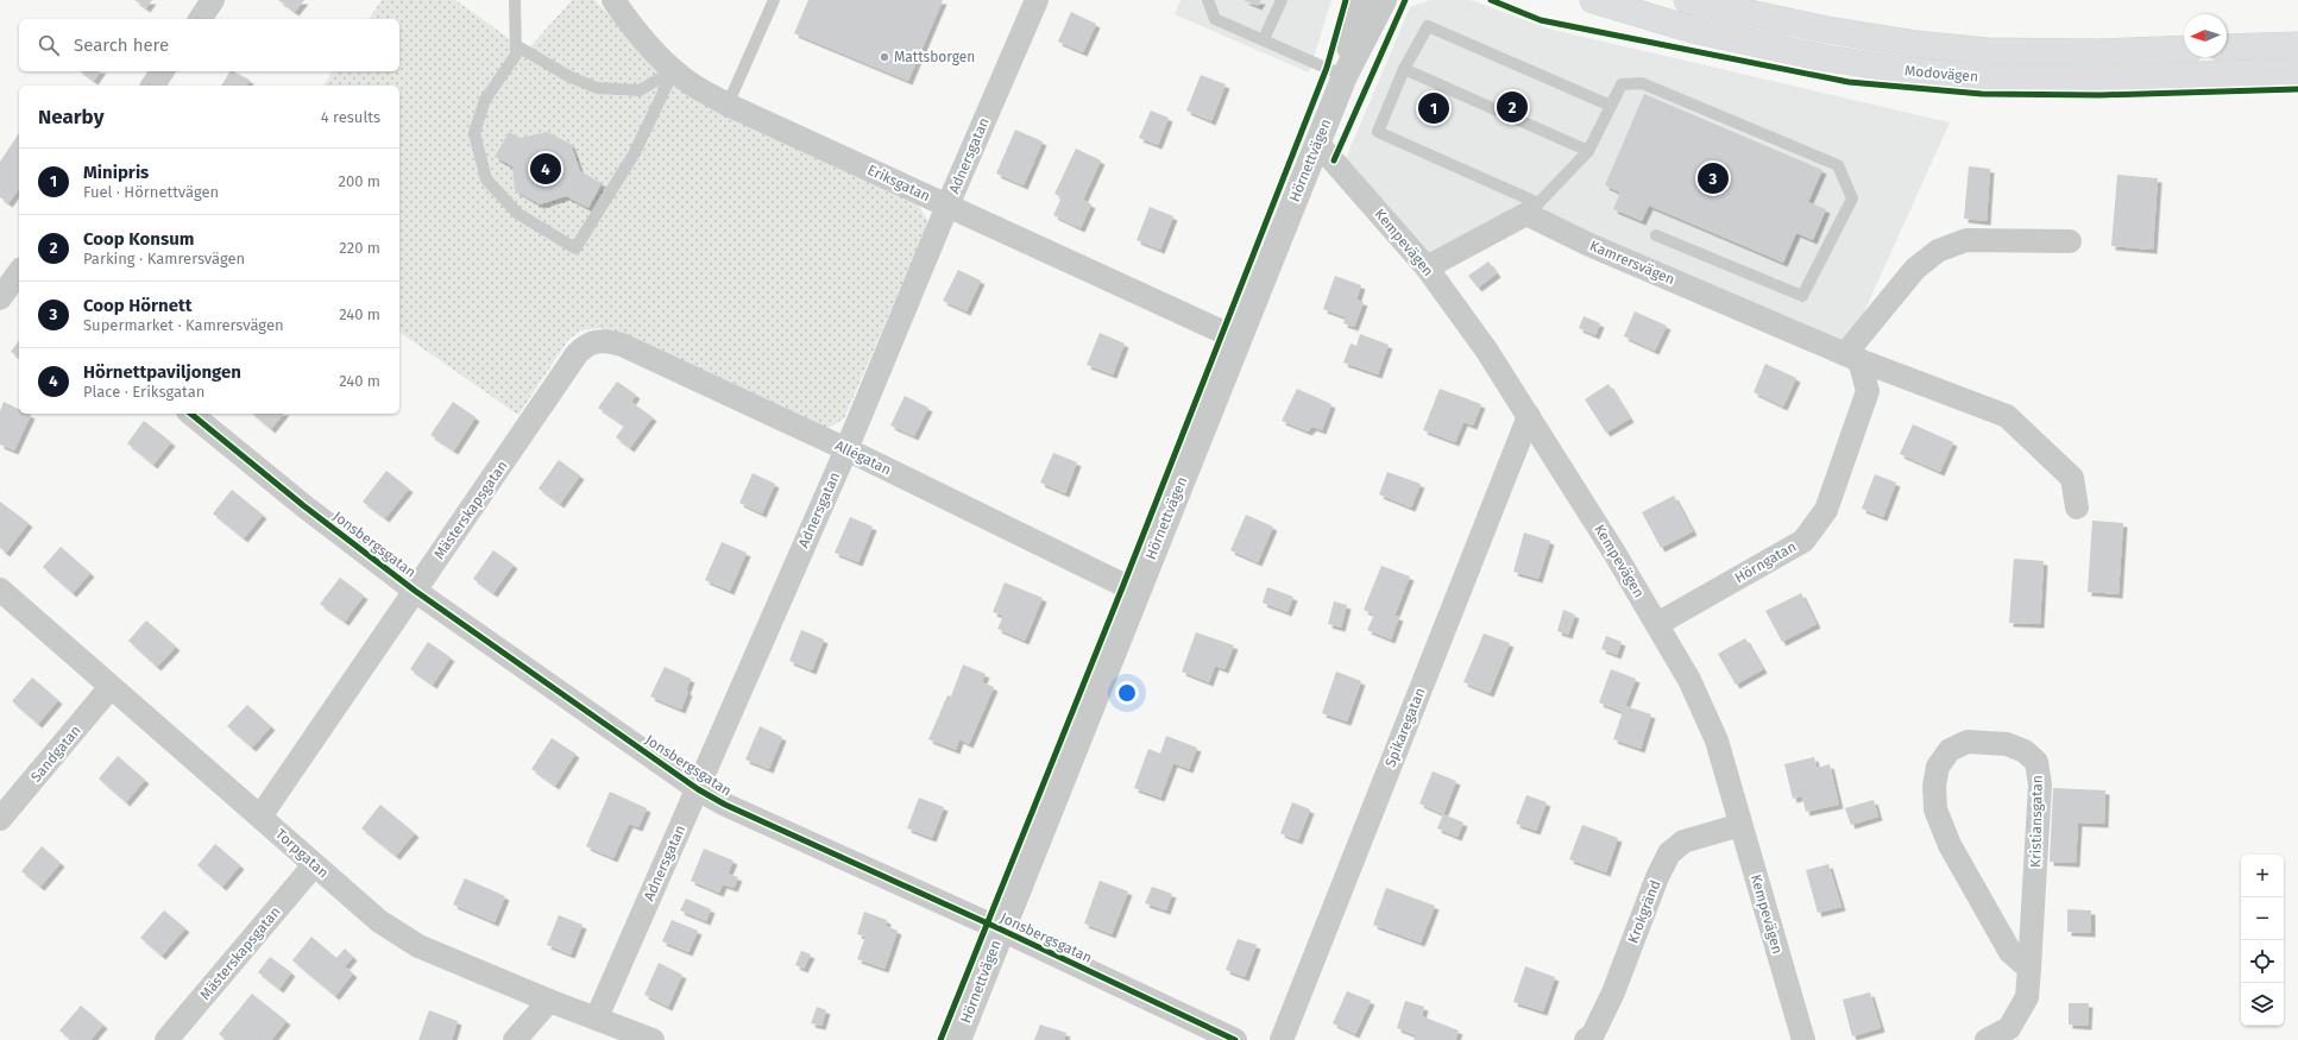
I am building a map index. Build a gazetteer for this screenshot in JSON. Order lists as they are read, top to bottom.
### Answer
{
  "streets": {
    "main road": ["Modovägen"],
    "street": [
      "Adnersgatan",
      "Hörnettvägen",
      "Eriksgatan",
      "Kempevägen",
      "Kamrersvägen",
      "Allégatan",
      "Mästerskapsgatan",
      "Jonsbergsgatan",
      "Hörngatan",
      "Spikaregatan",
      "Sandgatan",
      "Kristiansgatan",
      "Torpgatan",
      "Krokgränd"
    ]
  },
  "crossings": [
    ["Adnersgatan", "Eriksgatan"],
    ["Adnersgatan", "Allégatan"],
    ["Adnersgatan", "Jonsbergsgatan"],
    ["Adnersgatan", "Torpgatan"],
    ["Hörnettvägen", "Eriksgatan"],
    ["Hörnettvägen", "Kempevägen"],
    ["Hörnettvägen", "Allégatan"],
    ["Hörnettvägen", "Jonsbergsgatan"],
    ["Kempevägen", "Hörngatan"],
    ["Kempevägen", "Spikaregatan"],
    ["Kempevägen", "Krokgränd"],
    ["Kamrersvägen", "Hörngatan"],
    ["Allégatan", "Mästerskapsgatan"],
    ["Mästerskapsgatan", "Jonsbergsgatan"],
    ["Mästerskapsgatan", "Torpgatan"],
    ["Sandgatan", "Torpgatan"]
  ],
  "places": ["Mattsborgen"],
  "north": "left",
  "page": {
    "search": "Search here",
    "heading": ["Nearby", "4 results"],
    "pins": [
      "2",
      "1",
      "4",
      "3"
    ],
    "list": [
      {
        "mark": "1",
        "name": "Minipris",
        "note": "Fuel · Hörnettvägen",
        "value": "200 m"
      },
      {
        "mark": "2",
        "name": "Coop Konsum",
        "note": "Parking · Kamrersvägen",
        "value": "220 m"
      },
      {
        "mark": "3",
        "name": "Coop Hörnett",
        "note": "Supermarket · Kamrersvägen",
        "value": "240 m"
      },
      {
        "mark": "4",
        "name": "Hörnettpaviljongen",
        "note": "Place · Eriksgatan",
        "value": "240 m"
      }
    ],
    "map_buttons": ["+", "−"]
  }
}
